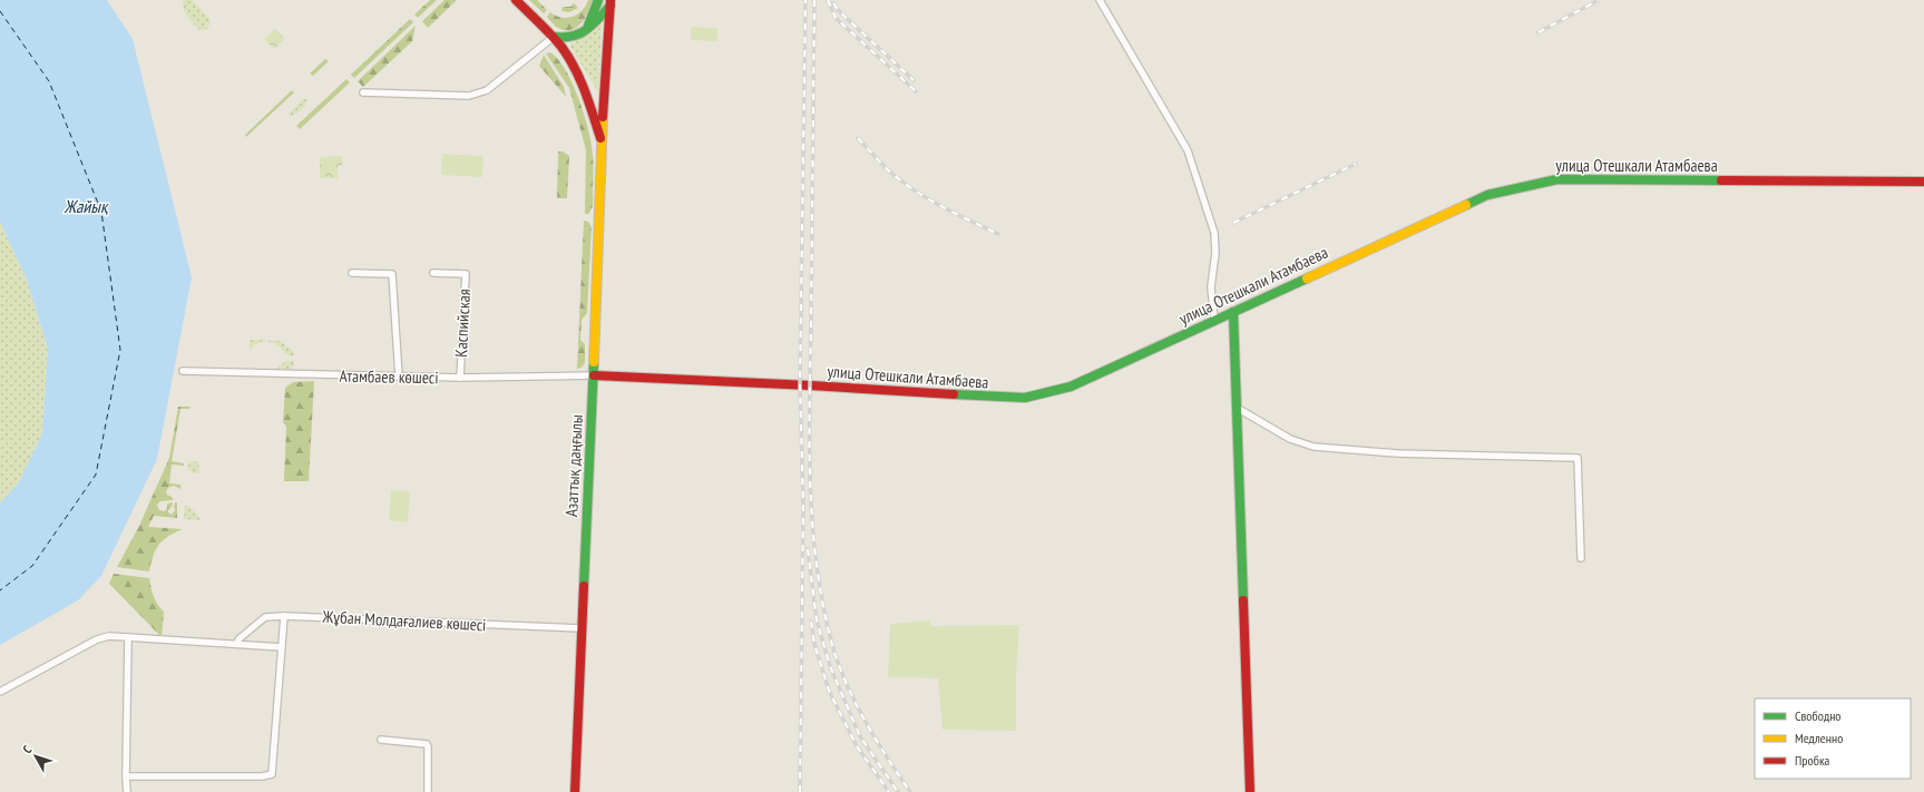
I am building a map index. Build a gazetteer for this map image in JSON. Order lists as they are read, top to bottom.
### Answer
{
  "streets": {
    "street": [
      "улица Отешкали Атамбаева",
      "Каспийская",
      "Атамбаев көшесі",
      "Азаттық даңғылы",
      "Жұбан Молдағалиев көшесі"
    ]
  },
  "crossings": [
    ["улица Отешкали Атамбаева", "Атамбаев көшесі"],
    ["улица Отешкали Атамбаева", "Азаттық даңғылы"],
    ["Каспийская", "Атамбаев көшесі"],
    ["Атамбаев көшесі", "Азаттық даңғылы"],
    ["Азаттық даңғылы", "Жұбан Молдағалиев көшесі"]
  ],
  "water": ["Жайық"],
  "legend": ["Свободно", "Медленно", "Пробка"],
  "north": "top left"
}
